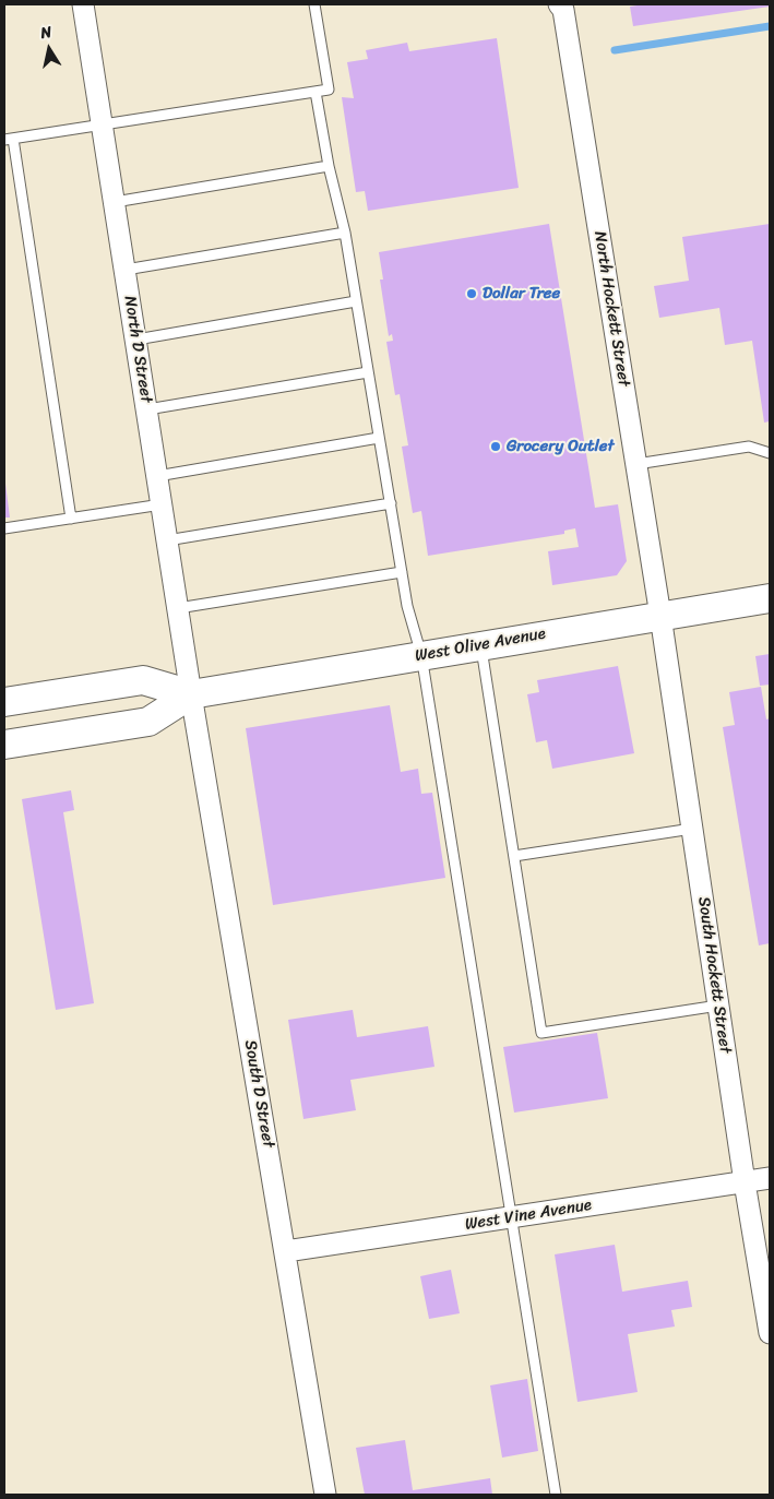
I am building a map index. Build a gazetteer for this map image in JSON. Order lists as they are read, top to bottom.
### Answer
{
  "streets": {
    "main road": ["West Olive Avenue"],
    "street": [
      "North Hockett Street",
      "North D Street",
      "South Hockett Street",
      "South D Street",
      "West Vine Avenue"
    ]
  },
  "crossings": [
    ["North Hockett Street", "West Olive Avenue"],
    ["North Hockett Street", "South Hockett Street"],
    ["North D Street", "West Olive Avenue"],
    ["North D Street", "South D Street"],
    ["West Olive Avenue", "South Hockett Street"],
    ["West Olive Avenue", "South D Street"],
    ["South Hockett Street", "West Vine Avenue"],
    ["South D Street", "West Vine Avenue"]
  ],
  "places": ["Dollar Tree", "Grocery Outlet"],
  "north": "top"
}
